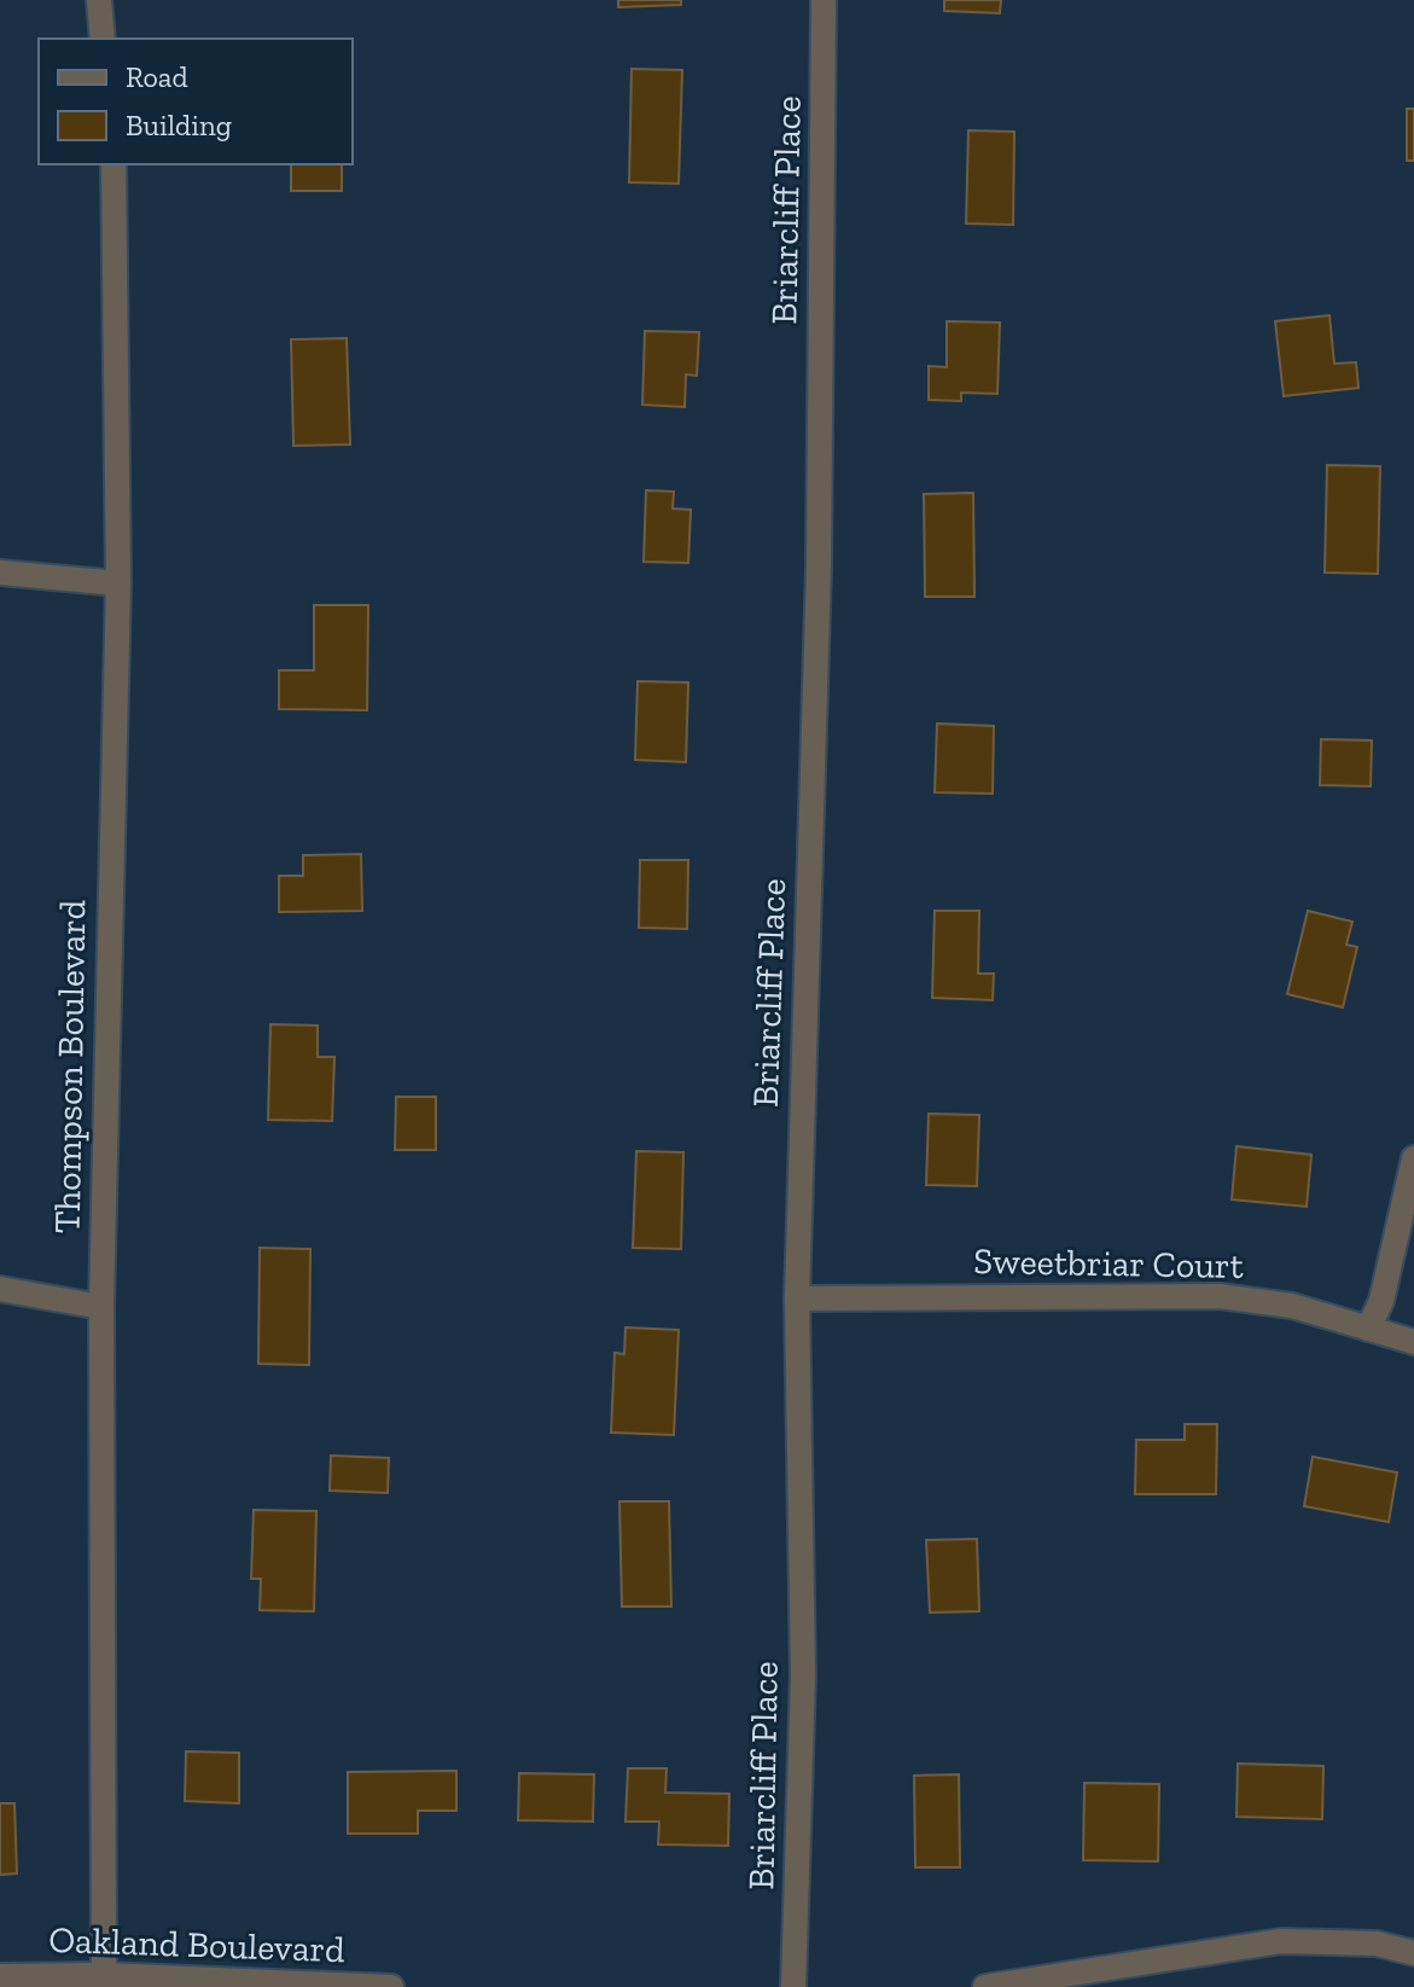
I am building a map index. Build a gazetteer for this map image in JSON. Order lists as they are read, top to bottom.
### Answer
{
  "streets": {
    "street": [
      "Briarcliff Place",
      "Thompson Boulevard",
      "Sweetbriar Court",
      "Oakland Boulevard"
    ]
  },
  "crossings": [
    ["Briarcliff Place", "Sweetbriar Court"],
    ["Thompson Boulevard", "Oakland Boulevard"]
  ],
  "legend": ["Road", "Building"]
}
